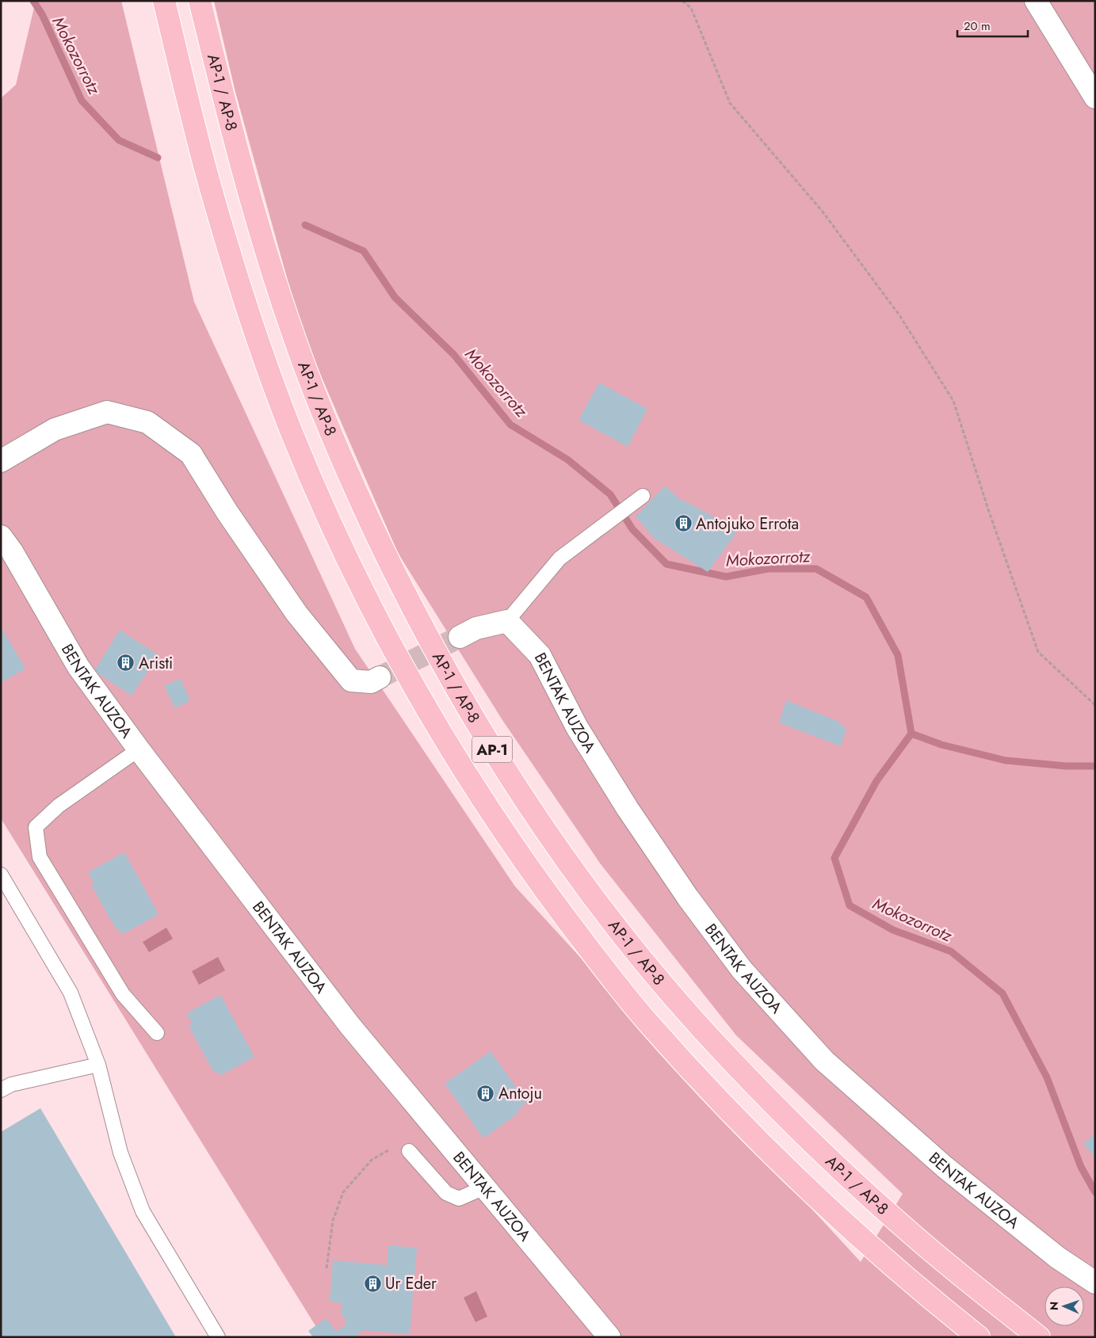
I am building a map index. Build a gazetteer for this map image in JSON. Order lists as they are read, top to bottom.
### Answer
{
  "streets": {
    "highway": ["AP-1 / AP-8", "AP-1"],
    "street": ["BENTAK AUZOA"]
  },
  "water": ["Mokozorrotz"],
  "places": {
    "building": [
      "Antojuko Errota",
      "Aristi",
      "Antoju",
      "Ur Eder"
    ]
  },
  "scale_bar": "20 m",
  "north": "left"
}
